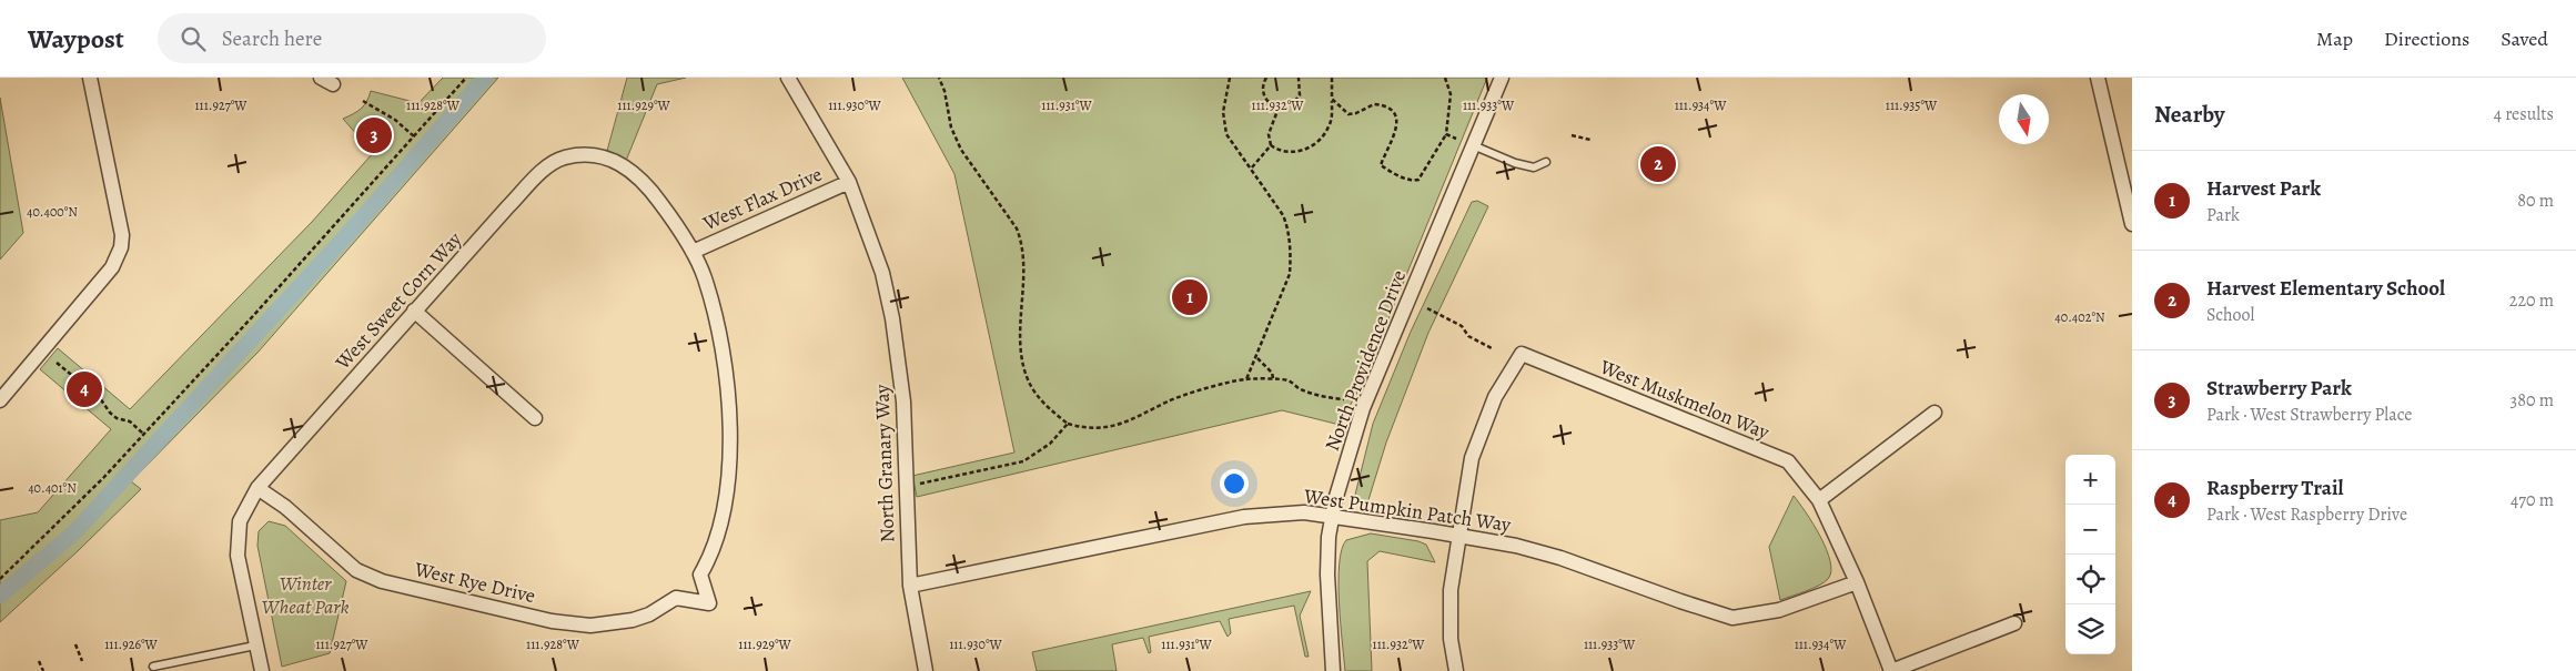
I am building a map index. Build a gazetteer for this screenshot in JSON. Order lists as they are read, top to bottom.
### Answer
{
  "streets": {
    "street": [
      "West Flax Drive",
      "West Sweet Corn Way",
      "North Providence Drive",
      "West Muskmelon Way",
      "North Granary Way",
      "West Pumpkin Patch Way",
      "West Rye Drive"
    ]
  },
  "crossings": [
    ["West Flax Drive", "West Sweet Corn Way"],
    ["West Flax Drive", "North Granary Way"],
    ["West Flax Drive", "West Rye Drive"],
    ["West Sweet Corn Way", "West Rye Drive"],
    ["North Providence Drive", "West Pumpkin Patch Way"],
    ["West Muskmelon Way", "West Pumpkin Patch Way"],
    ["North Granary Way", "West Pumpkin Patch Way"]
  ],
  "parks": ["Winter Wheat Park"],
  "north": "bottom",
  "page": {
    "header": "Waypost",
    "search": "Search here",
    "nav": ["Map", "Directions", "Saved"],
    "heading": ["Nearby", "4 results"],
    "pins": [
      "3",
      "2",
      "1",
      "4"
    ],
    "list": [
      {
        "mark": "1",
        "name": "Harvest Park",
        "note": "Park",
        "value": "80 m"
      },
      {
        "mark": "2",
        "name": "Harvest Elementary School",
        "note": "School",
        "value": "220 m"
      },
      {
        "mark": "3",
        "name": "Strawberry Park",
        "note": "Park · West Strawberry Place",
        "value": "380 m"
      },
      {
        "mark": "4",
        "name": "Raspberry Trail",
        "note": "Park · West Raspberry Drive",
        "value": "470 m"
      }
    ],
    "map_buttons": ["+", "−"]
  },
  "coordinates": [
    "111.927°W",
    "111.928°W",
    "111.929°W",
    "111.930°W",
    "111.931°W",
    "111.932°W",
    "111.933°W",
    "111.934°W",
    "111.935°W",
    "40.400°N",
    "40.402°N",
    "40.401°N",
    "111.926°W"
  ]
}
